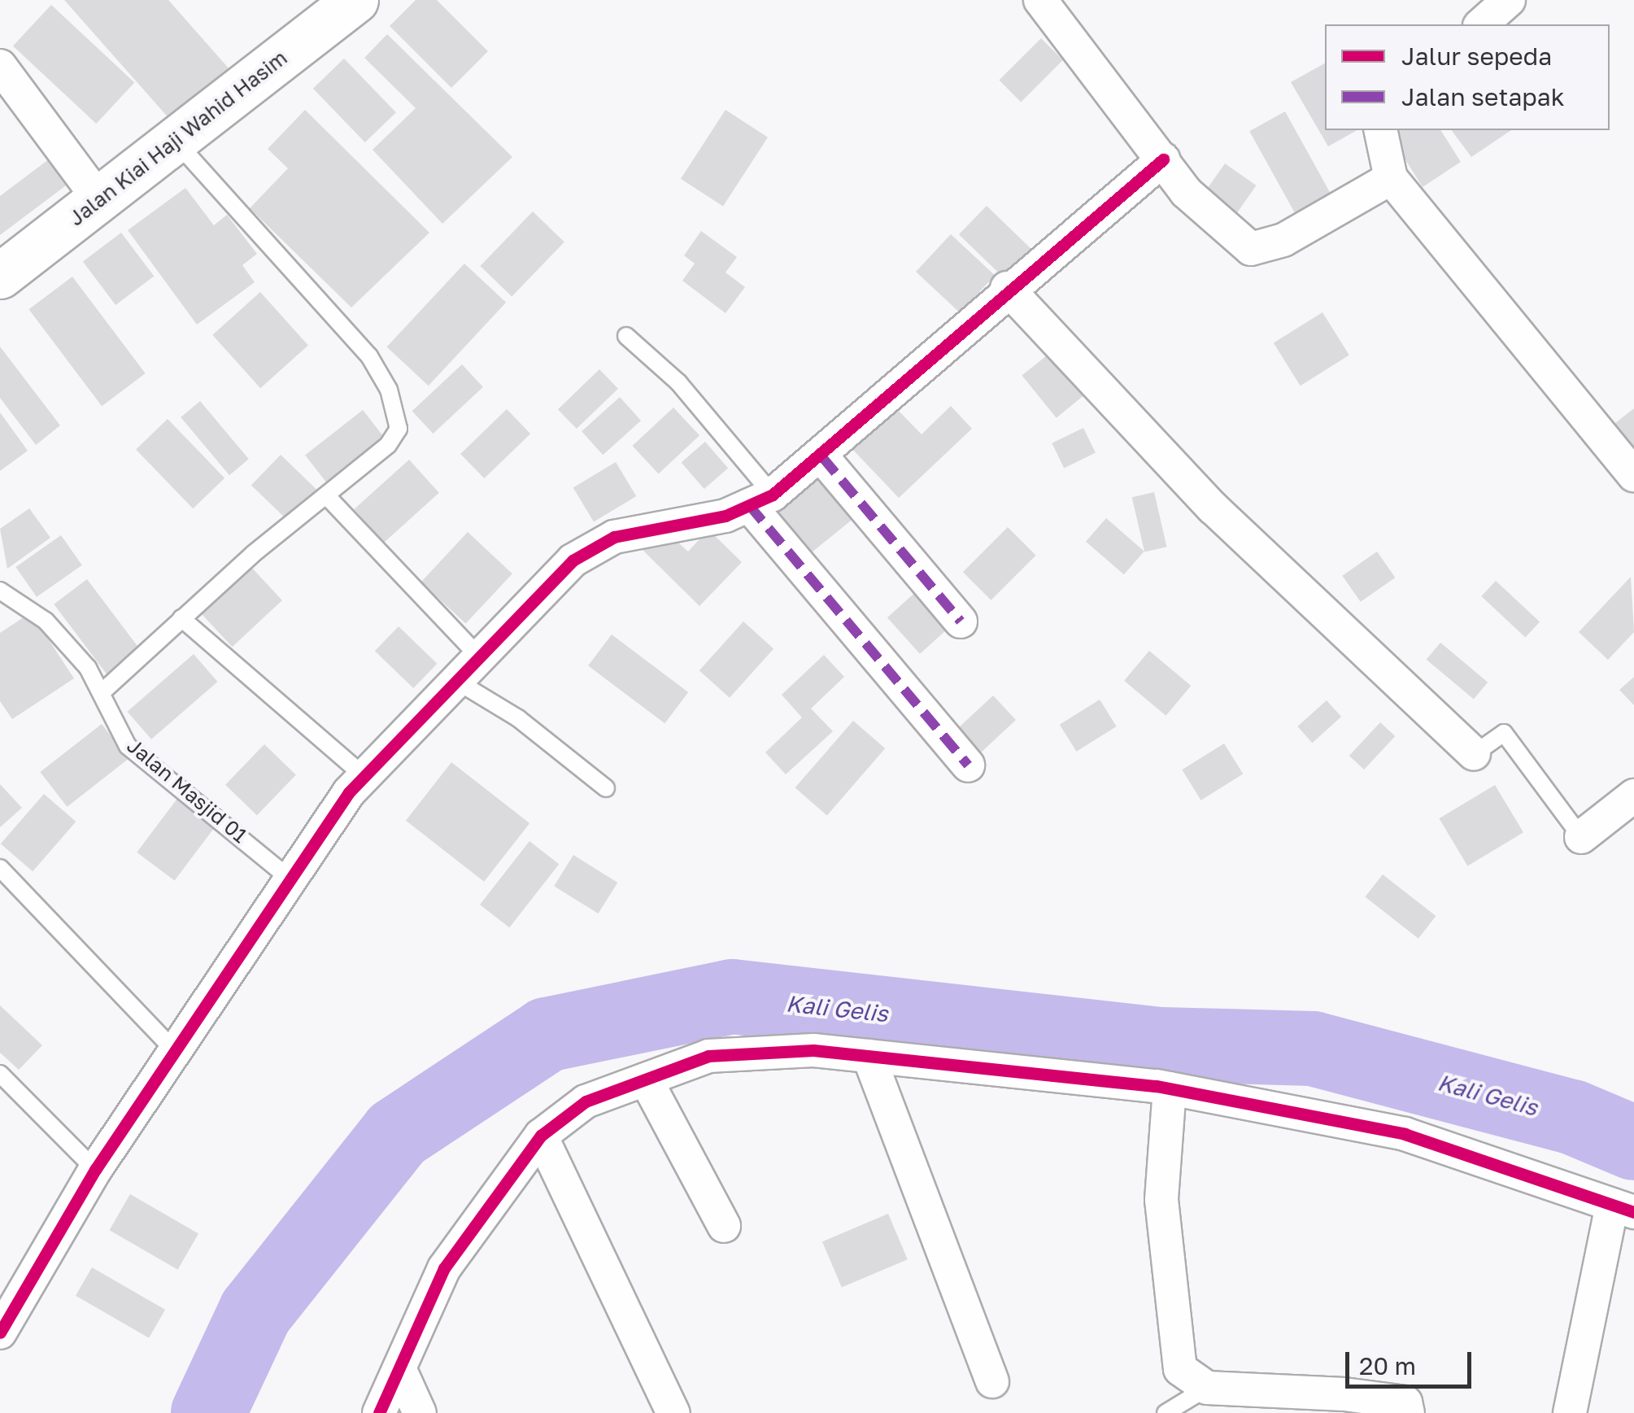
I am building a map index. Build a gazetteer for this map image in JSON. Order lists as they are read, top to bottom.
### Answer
{
  "streets": {
    "street": ["Jalan Kiai Haji Wahid Hasim"],
    "lane": ["Jalan Masjid 01"]
  },
  "water": ["Kali Gelis"],
  "legend": ["Jalur sepeda", "Jalan setapak"],
  "scale_bar": "20 m"
}
